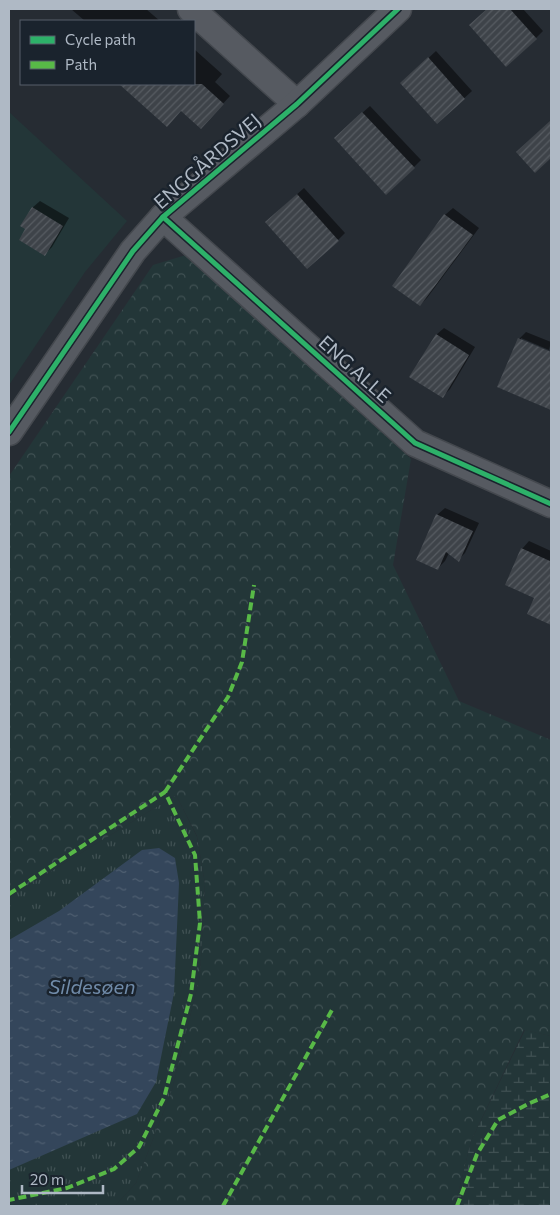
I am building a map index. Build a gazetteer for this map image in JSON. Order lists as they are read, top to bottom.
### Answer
{
  "streets": {
    "street": ["ENGGÅRDSVEJ", "ENG ALLE"]
  },
  "crossings": [
    ["ENGGÅRDSVEJ", "ENG ALLE"]
  ],
  "water": ["Sildesøen"],
  "legend": ["Cycle path", "Path"],
  "scale_bar": "20 m"
}
